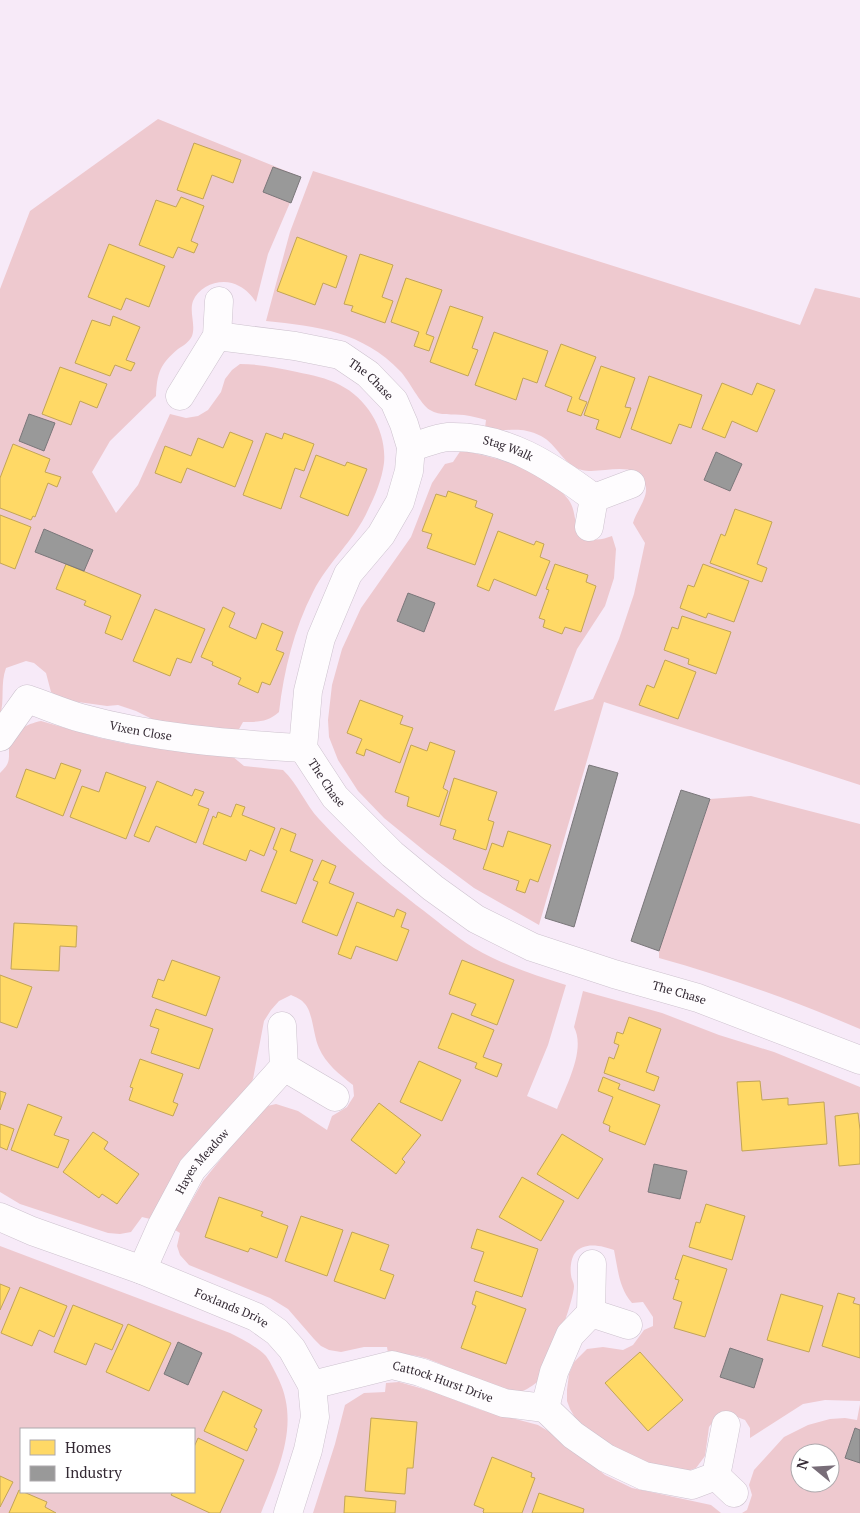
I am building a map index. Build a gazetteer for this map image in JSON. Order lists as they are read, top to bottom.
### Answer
{
  "streets": {
    "street": [
      "The Chase",
      "Stag Walk",
      "Vixen Close",
      "Hayes Meadow",
      "Foxlands Drive",
      "Cattock Hurst Drive"
    ]
  },
  "crossings": [
    ["The Chase", "Stag Walk"],
    ["The Chase", "Vixen Close"],
    ["Hayes Meadow", "Foxlands Drive"],
    ["Foxlands Drive", "Cattock Hurst Drive"]
  ],
  "legend": ["Homes", "Industry"],
  "north": "left"
}
